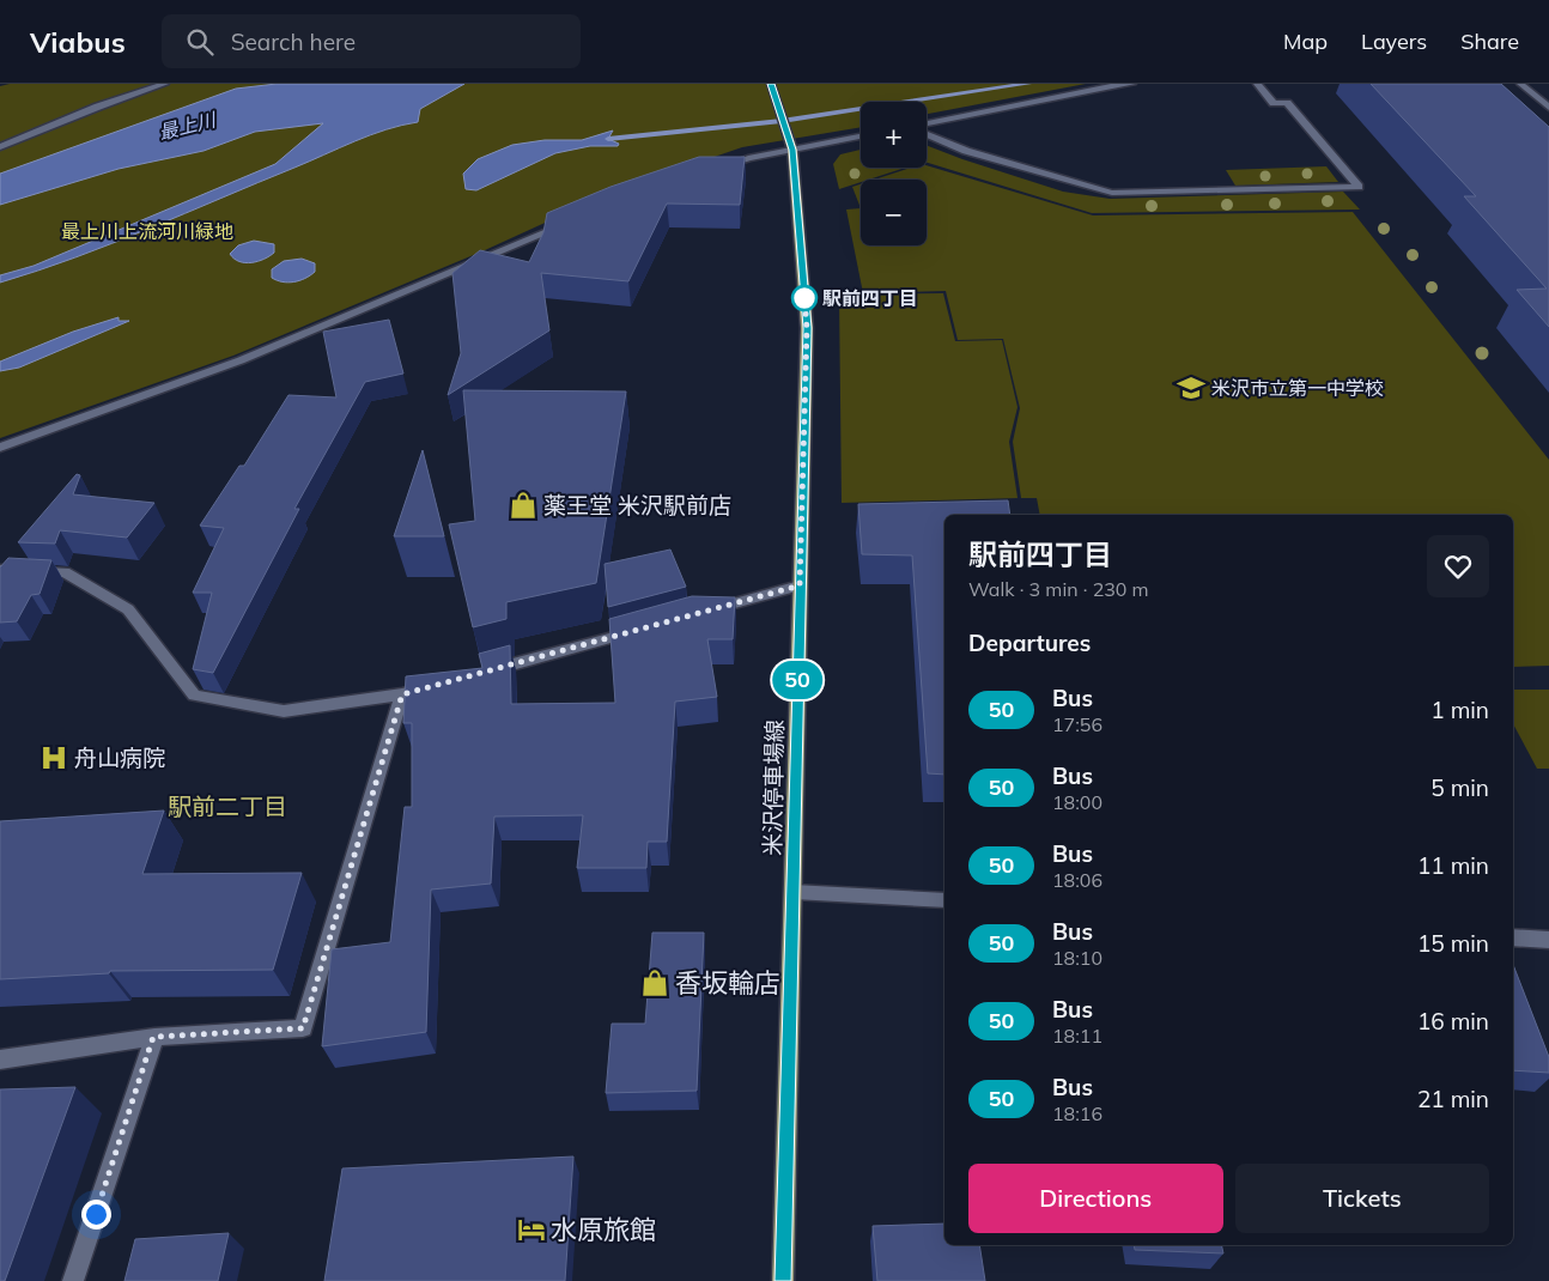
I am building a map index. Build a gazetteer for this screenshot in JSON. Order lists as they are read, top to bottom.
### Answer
{
  "streets": {
    "main road": ["米沢停車場線"]
  },
  "districts": ["駅前二丁目"],
  "water": ["最上川"],
  "parks": ["最上川上流河川緑地"],
  "places": {
    "other": ["駅前四丁目"],
    "school or university": ["米沢市立第一中学校"],
    "shop": ["薬王堂 米沢駅前店", "香坂輪店"],
    "hospital": ["舟山病院"],
    "hotel": ["水原旅館"]
  },
  "lines": ["bus line 50"],
  "page": {
    "header": "Viabus",
    "search": "Search here",
    "nav": ["Map", "Layers", "Share"],
    "on_map": "50",
    "map_buttons": ["+", "−"],
    "heading": [
      ["駅前四丁目", "Walk · 3 min · 230 m"],
      "Departures"
    ],
    "list": [
      {
        "mark": "50",
        "name": "Bus",
        "note": "17:56",
        "value": "1 min"
      },
      {
        "mark": "50",
        "name": "Bus",
        "note": "18:00",
        "value": "5 min"
      },
      {
        "mark": "50",
        "name": "Bus",
        "note": "18:06",
        "value": "11 min"
      },
      {
        "mark": "50",
        "name": "Bus",
        "note": "18:10",
        "value": "15 min"
      },
      {
        "mark": "50",
        "name": "Bus",
        "note": "18:11",
        "value": "16 min"
      },
      {
        "mark": "50",
        "name": "Bus",
        "note": "18:16",
        "value": "21 min"
      }
    ],
    "buttons": ["Directions", "Tickets"]
  }
}
